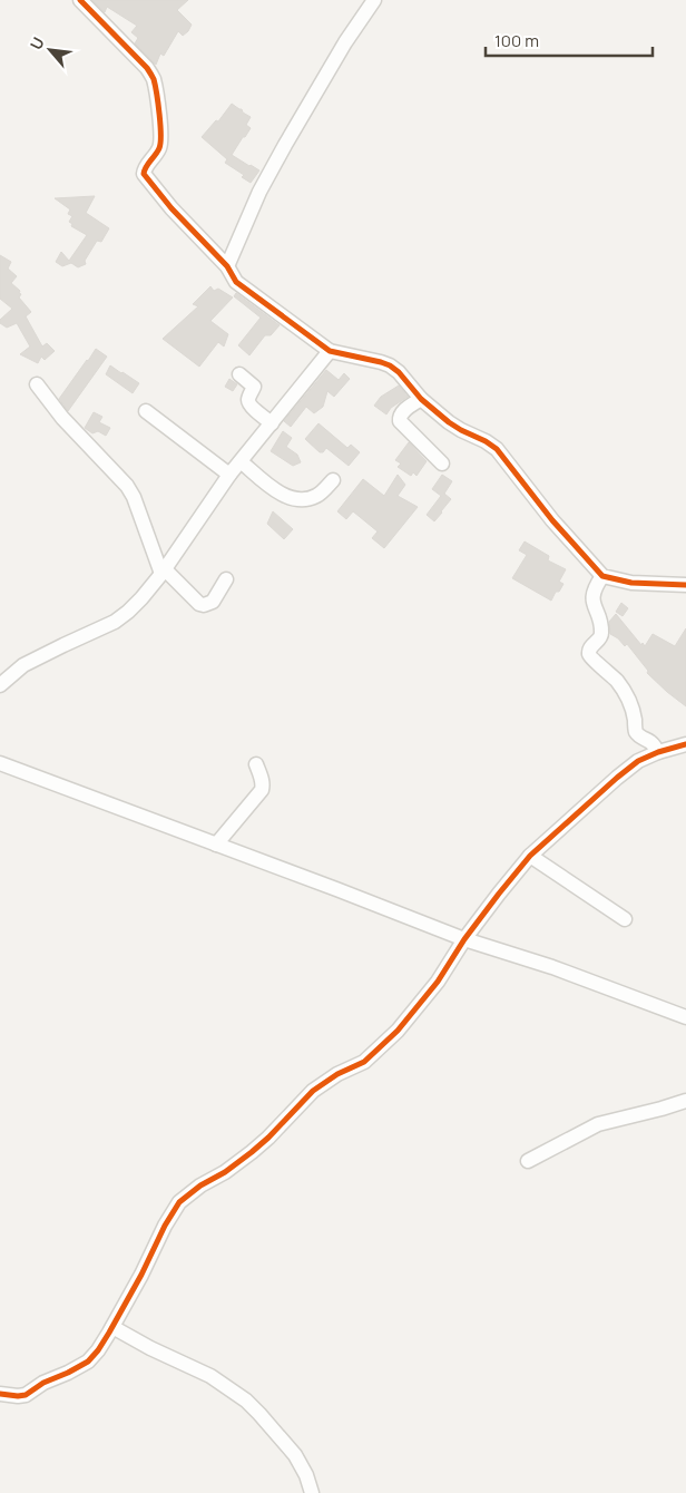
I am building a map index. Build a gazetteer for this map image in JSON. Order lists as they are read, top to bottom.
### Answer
{
  "scale_bar": "100 m",
  "north": "top left"
}
